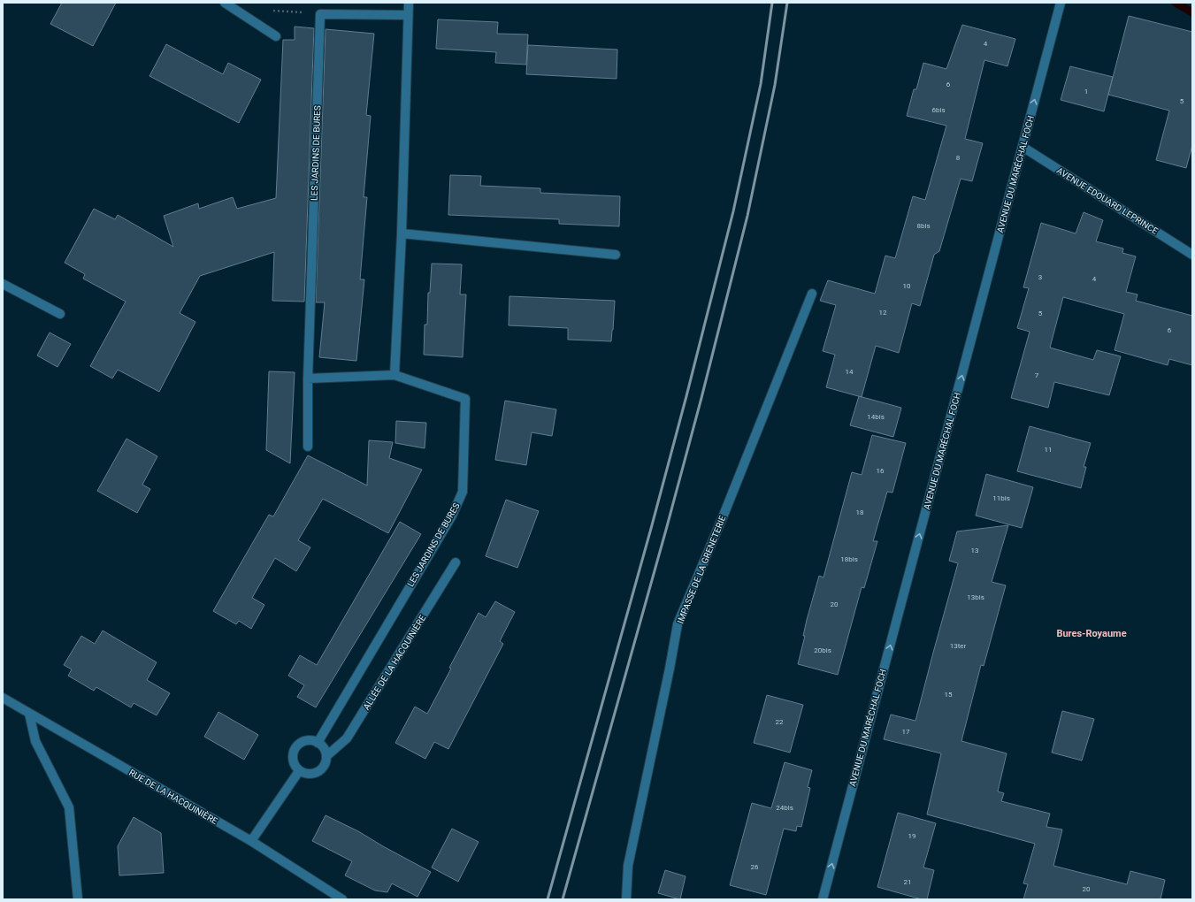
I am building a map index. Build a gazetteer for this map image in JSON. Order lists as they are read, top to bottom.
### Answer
{
  "streets": {
    "street": [
      "LES JARDINS DE BURES",
      "AVENUE DU MARÉCHAL FOCH",
      "AVENUE EDOUARD LEPRINCE",
      "IMPASSE DE LA GRENETERIE",
      "ALLÉE DE LA HACQUINIÈRE",
      "RUE DE LA HACQUINIÈRE"
    ]
  },
  "crossings": [
    ["LES JARDINS DE BURES", "ALLÉE DE LA HACQUINIÈRE"],
    ["AVENUE DU MARÉCHAL FOCH", "AVENUE EDOUARD LEPRINCE"]
  ],
  "one_way": ["AVENUE DU MARÉCHAL FOCH"],
  "districts": ["Bures-Royaume"],
  "house_numbers": [
    "4",
    "6",
    "1",
    "5",
    "6bis",
    "8",
    "8bis",
    "3",
    "4",
    "10",
    "12",
    "5",
    "6",
    "14",
    "7",
    "14bis",
    "11",
    "16",
    "11bis",
    "18",
    "13",
    "18bis",
    "13bis",
    "20",
    "13ter",
    "20bis",
    "15",
    "22",
    "17",
    "24bis",
    "19",
    "26",
    "21",
    "20"
  ]
}
